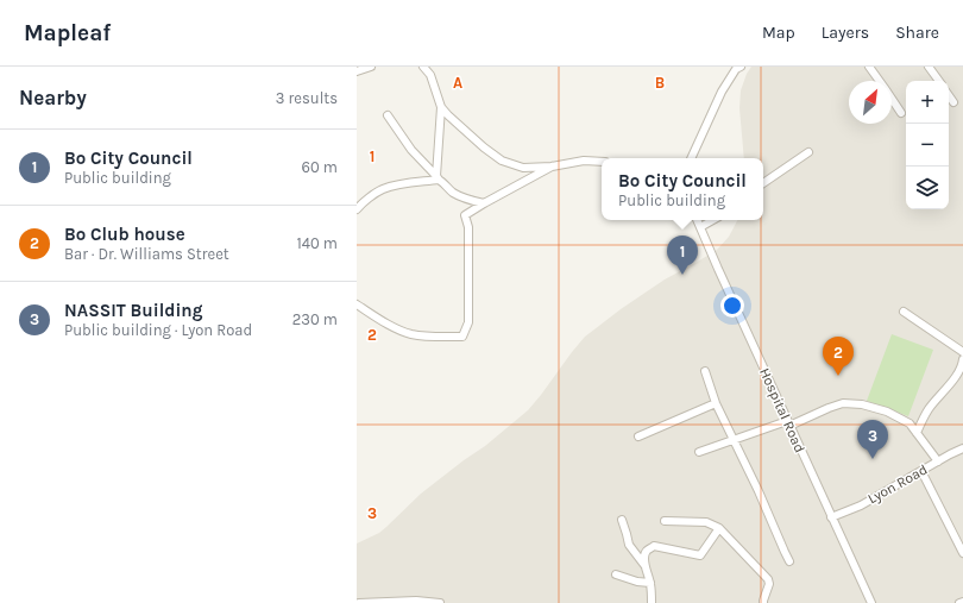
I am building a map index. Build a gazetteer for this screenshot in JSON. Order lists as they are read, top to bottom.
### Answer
{
  "streets": {
    "street": ["Hospital Road", "Lyon Road"]
  },
  "crossings": [
    ["Hospital Road", "Lyon Road"]
  ],
  "north": "top right",
  "page": {
    "header": "Mapleaf",
    "nav": ["Map", "Layers", "Share"],
    "heading": ["Nearby", "3 results"],
    "map_buttons": ["+", "−"],
    "list": [
      {
        "mark": "1",
        "name": "Bo City Council",
        "note": "Public building",
        "value": "60 m"
      },
      {
        "mark": "2",
        "name": "Bo Club house",
        "note": "Bar · Dr. Williams Street",
        "value": "140 m"
      },
      {
        "mark": "3",
        "name": "NASSIT Building",
        "note": "Public building · Lyon Road",
        "value": "230 m"
      }
    ],
    "popup": ["Bo City Council", "Public building"],
    "pins": ["1", "2", "3"]
  },
  "grid": {
    "columns": ["A", "B"],
    "rows": ["1", "2", "3"]
  }
}
